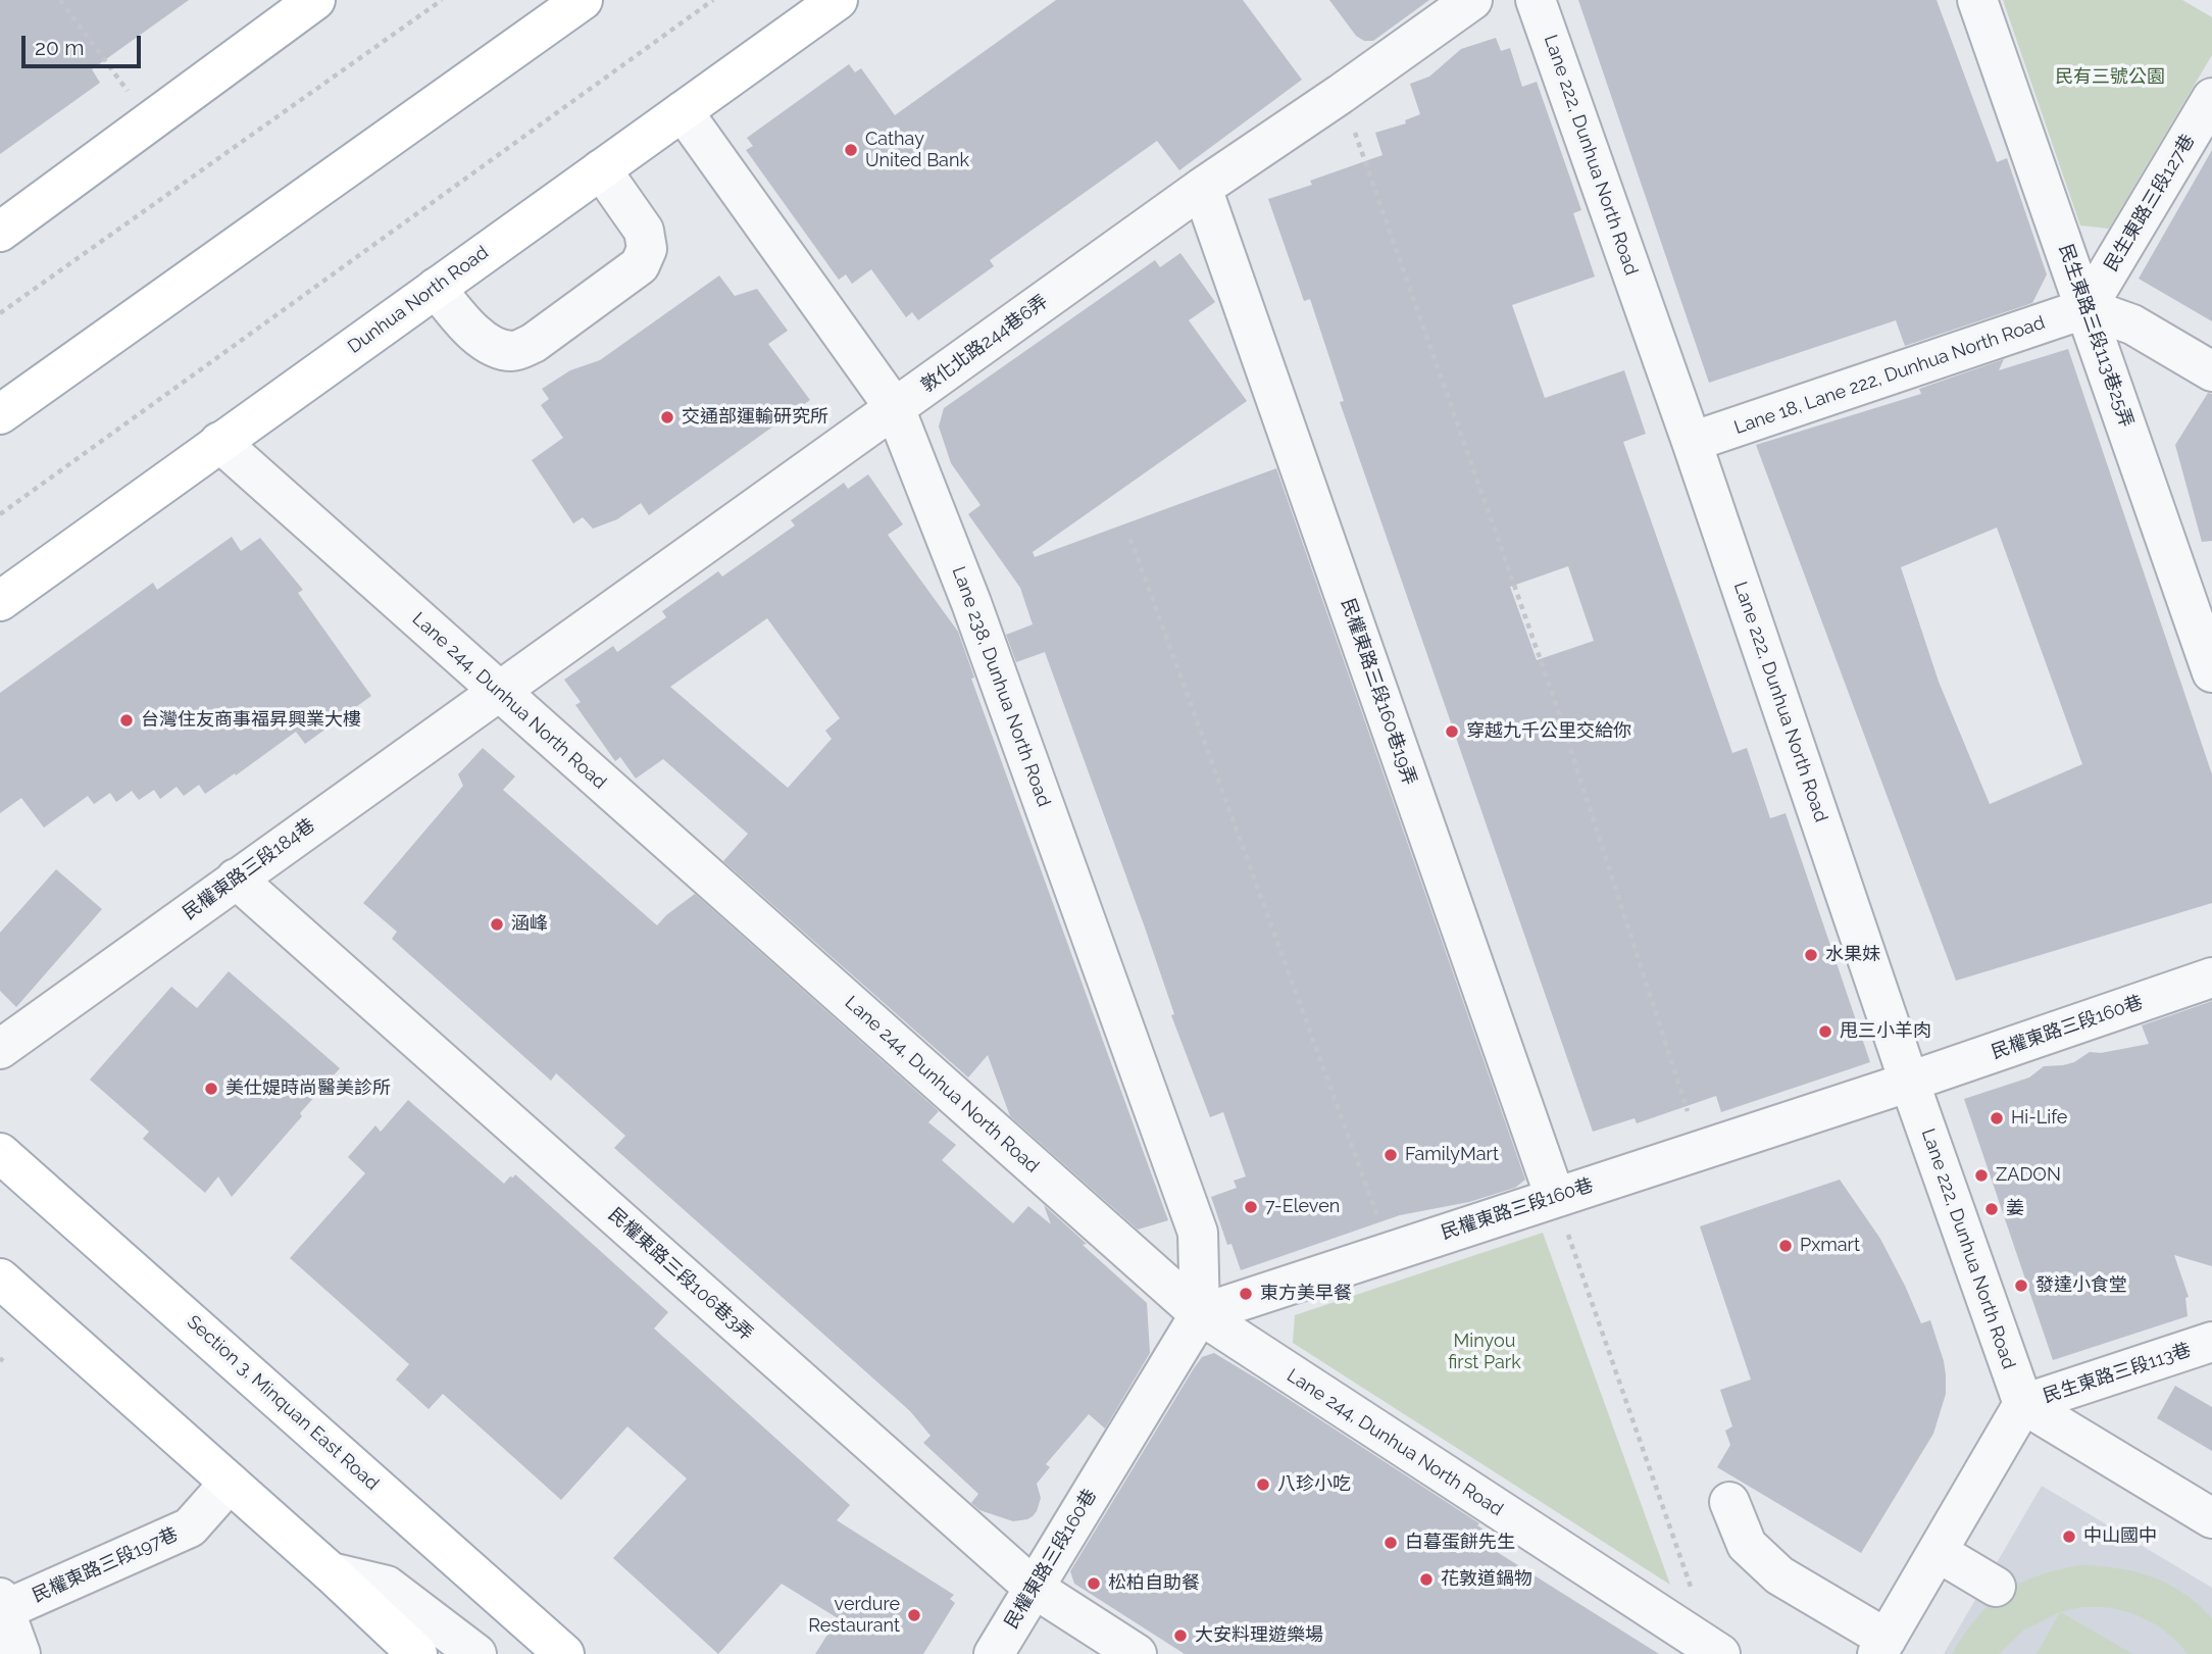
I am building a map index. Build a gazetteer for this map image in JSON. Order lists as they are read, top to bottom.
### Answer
{
  "streets": {
    "main road": ["Dunhua North Road", "Section 3, Minquan East Road"],
    "street": [
      "Lane 222, Dunhua North Road",
      "民生東路三段127巷",
      "民生東路三段113巷25弄",
      "敦化北路244巷6弄",
      "Lane 18, Lane 222, Dunhua North Road",
      "Lane 238, Dunhua North Road",
      "民權東路三段160巷19弄",
      "Lane 244, Dunhua North Road",
      "民權東路三段184巷",
      "民權東路三段160巷",
      "民權東路三段106巷3弄",
      "民生東路三段113巷",
      "民權東路三段197巷"
    ]
  },
  "crossings": [
    ["Lane 222, Dunhua North Road", "Lane 18, Lane 222, Dunhua North Road"],
    ["Lane 222, Dunhua North Road", "民權東路三段160巷"],
    ["Lane 222, Dunhua North Road", "民生東路三段113巷"],
    ["民生東路三段127巷", "民生東路三段113巷25弄"],
    ["民生東路三段127巷", "Lane 18, Lane 222, Dunhua North Road"],
    ["Dunhua North Road", "Lane 238, Dunhua North Road"],
    ["Dunhua North Road", "Lane 244, Dunhua North Road"],
    ["民生東路三段113巷25弄", "Lane 18, Lane 222, Dunhua North Road"],
    ["敦化北路244巷6弄", "Lane 238, Dunhua North Road"],
    ["敦化北路244巷6弄", "民權東路三段160巷19弄"],
    ["敦化北路244巷6弄", "Lane 244, Dunhua North Road"],
    ["敦化北路244巷6弄", "民權東路三段184巷"],
    ["Lane 238, Dunhua North Road", "Lane 244, Dunhua North Road"],
    ["Lane 238, Dunhua North Road", "民權東路三段160巷"],
    ["民權東路三段160巷19弄", "民權東路三段160巷"],
    ["Lane 244, Dunhua North Road", "民權東路三段184巷"],
    ["Lane 244, Dunhua North Road", "民權東路三段160巷"],
    ["民權東路三段184巷", "民權東路三段106巷3弄"],
    ["民權東路三段160巷", "民權東路三段106巷3弄"]
  ],
  "parks": ["民有三號公園", "Minyou first Park"],
  "places": [
    "Cathay United Bank",
    "交通部運輸研究所",
    "台灣住友商事福昇興業大樓",
    "穿越九千公里交給你",
    "涵峰",
    "水果妹",
    "甩三小羊肉",
    "美仕媞時尚醫美診所",
    "Hi-Life",
    "FamilyMart",
    "ZADON",
    "7-Eleven",
    "姜",
    "Pxmart",
    "發達小食堂",
    "東方美早餐",
    "八珍小吃",
    "中山國中",
    "白暮蛋餅先生",
    "花敦道鍋物",
    "松柏自助餐",
    "verdure Restaurant",
    "大安料理遊樂場"
  ],
  "scale_bar": "20 m"
}
